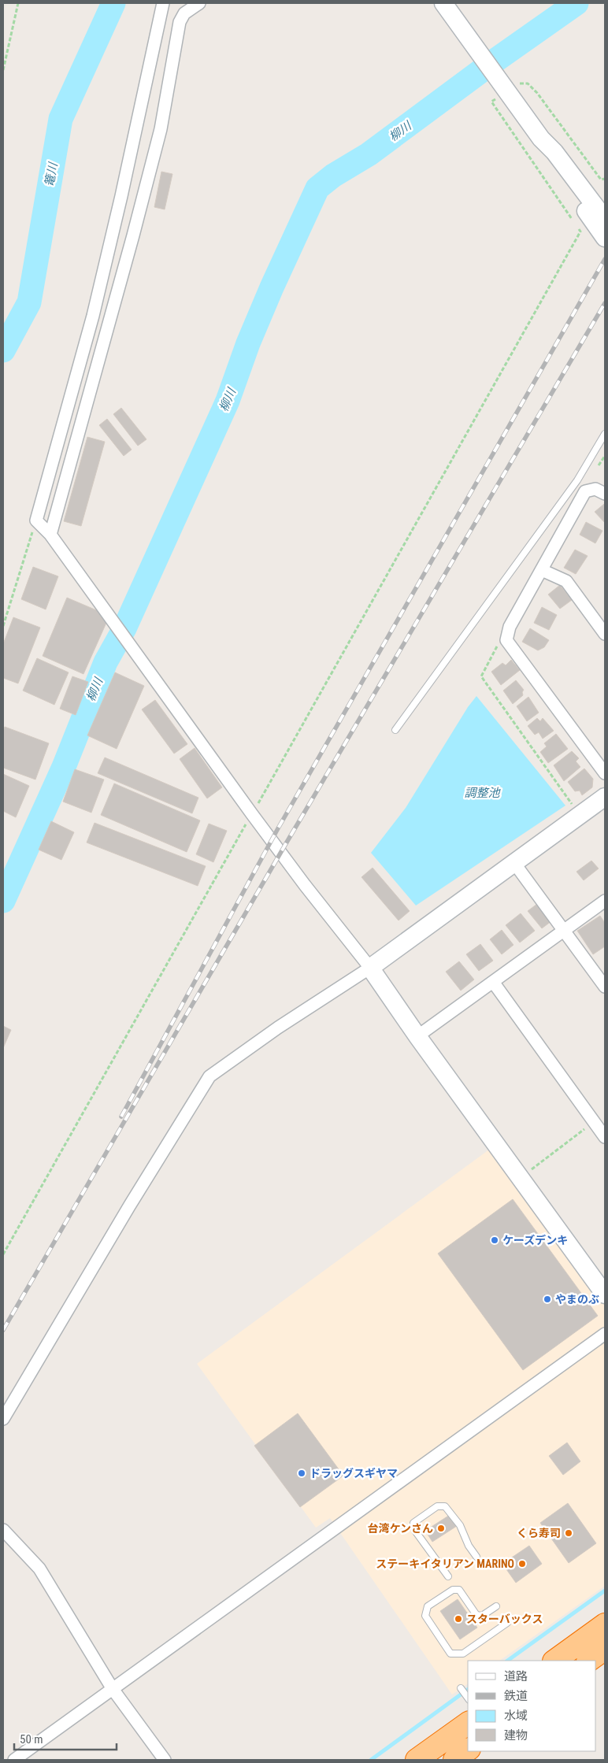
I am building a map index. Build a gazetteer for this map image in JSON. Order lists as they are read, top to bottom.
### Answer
{
  "water": ["柳川", "篭川", "調整池"],
  "places": [
    "ケーズデンキ",
    "やまのぶ",
    "ドラッグスギヤマ",
    "台湾ケンさん",
    "くら寿司",
    "ステーキイタリアン MARINO",
    "スターバックス"
  ],
  "legend": [
    "道路",
    "鉄道",
    "水域",
    "建物"
  ],
  "scale_bar": "50 m"
}
